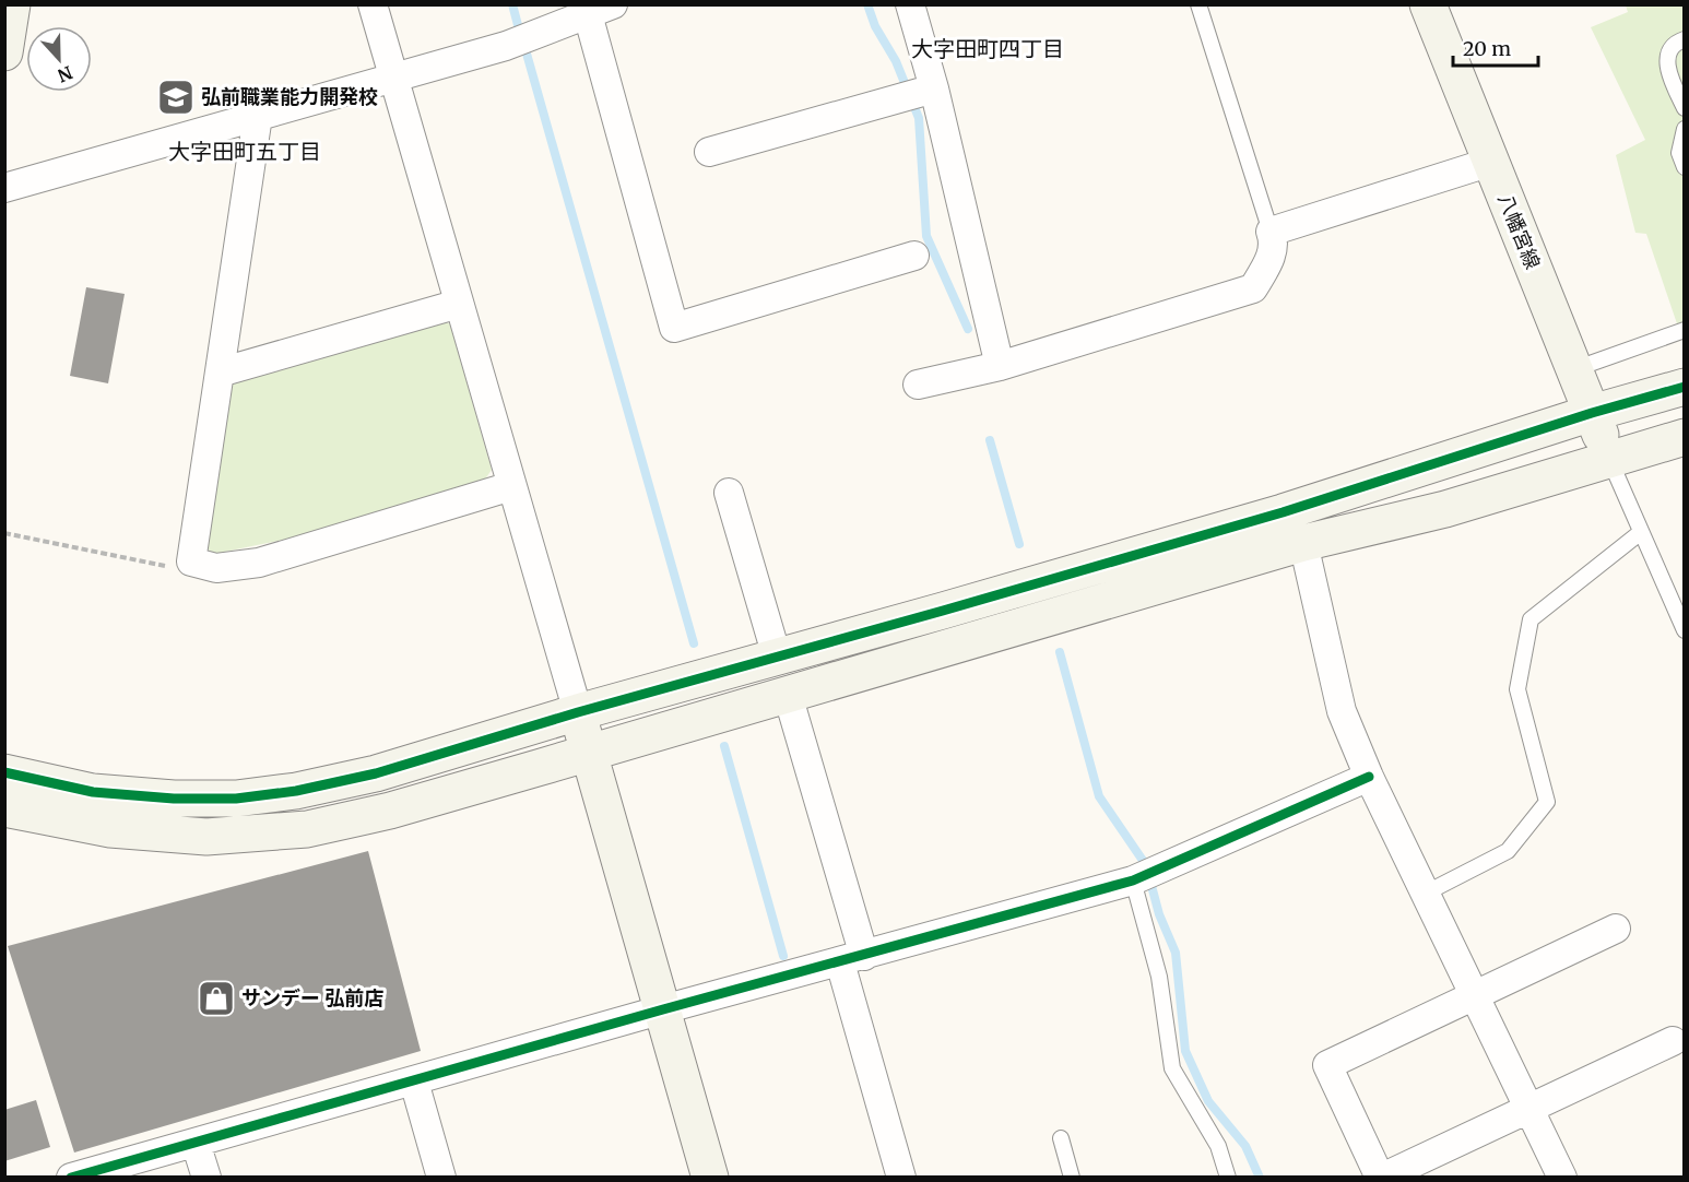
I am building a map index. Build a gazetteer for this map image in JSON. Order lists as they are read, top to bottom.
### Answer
{
  "streets": {
    "street": ["八幡宮線"]
  },
  "districts": ["大字田町四丁目", "大字田町五丁目"],
  "places": {
    "school or university": ["弘前職業能力開発校"],
    "shop": ["サンデー 弘前店"]
  },
  "scale_bar": "20 m",
  "north": "bottom"
}
